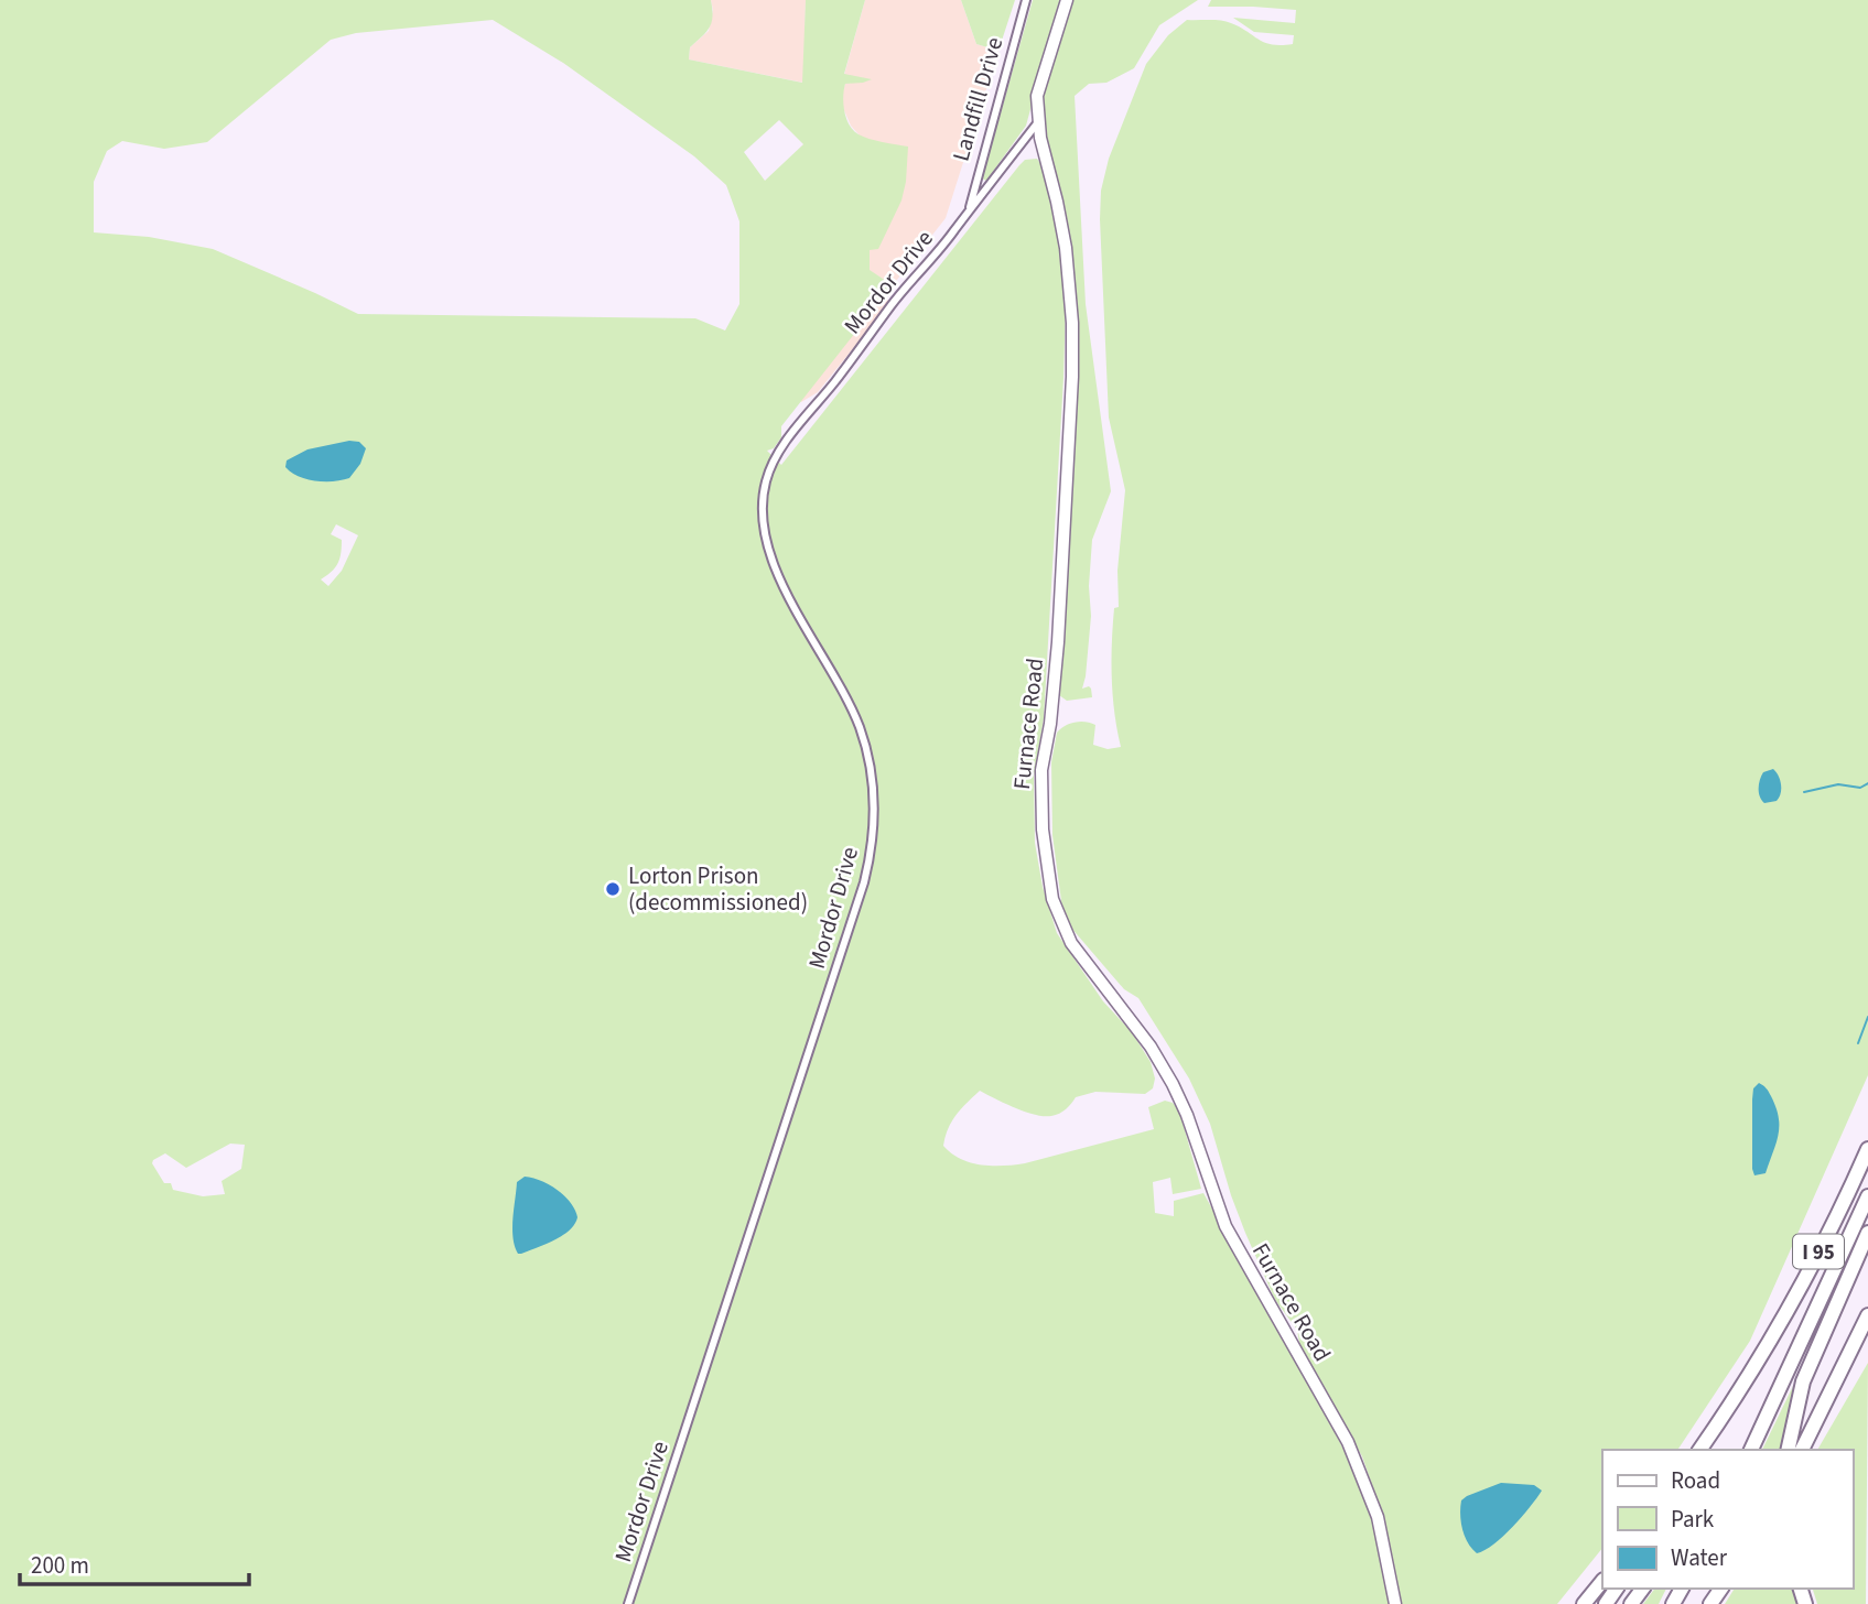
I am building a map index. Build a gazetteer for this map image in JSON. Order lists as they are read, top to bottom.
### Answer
{
  "streets": {
    "highway": ["I 95"],
    "main road": ["Furnace Road"],
    "street": ["Landfill Drive", "Mordor Drive"]
  },
  "crossings": [
    ["Landfill Drive", "Mordor Drive"],
    ["Mordor Drive", "Furnace Road"]
  ],
  "places": ["Lorton Prison (decommissioned)"],
  "legend": ["Road", "Park", "Water"],
  "scale_bar": "200 m"
}
